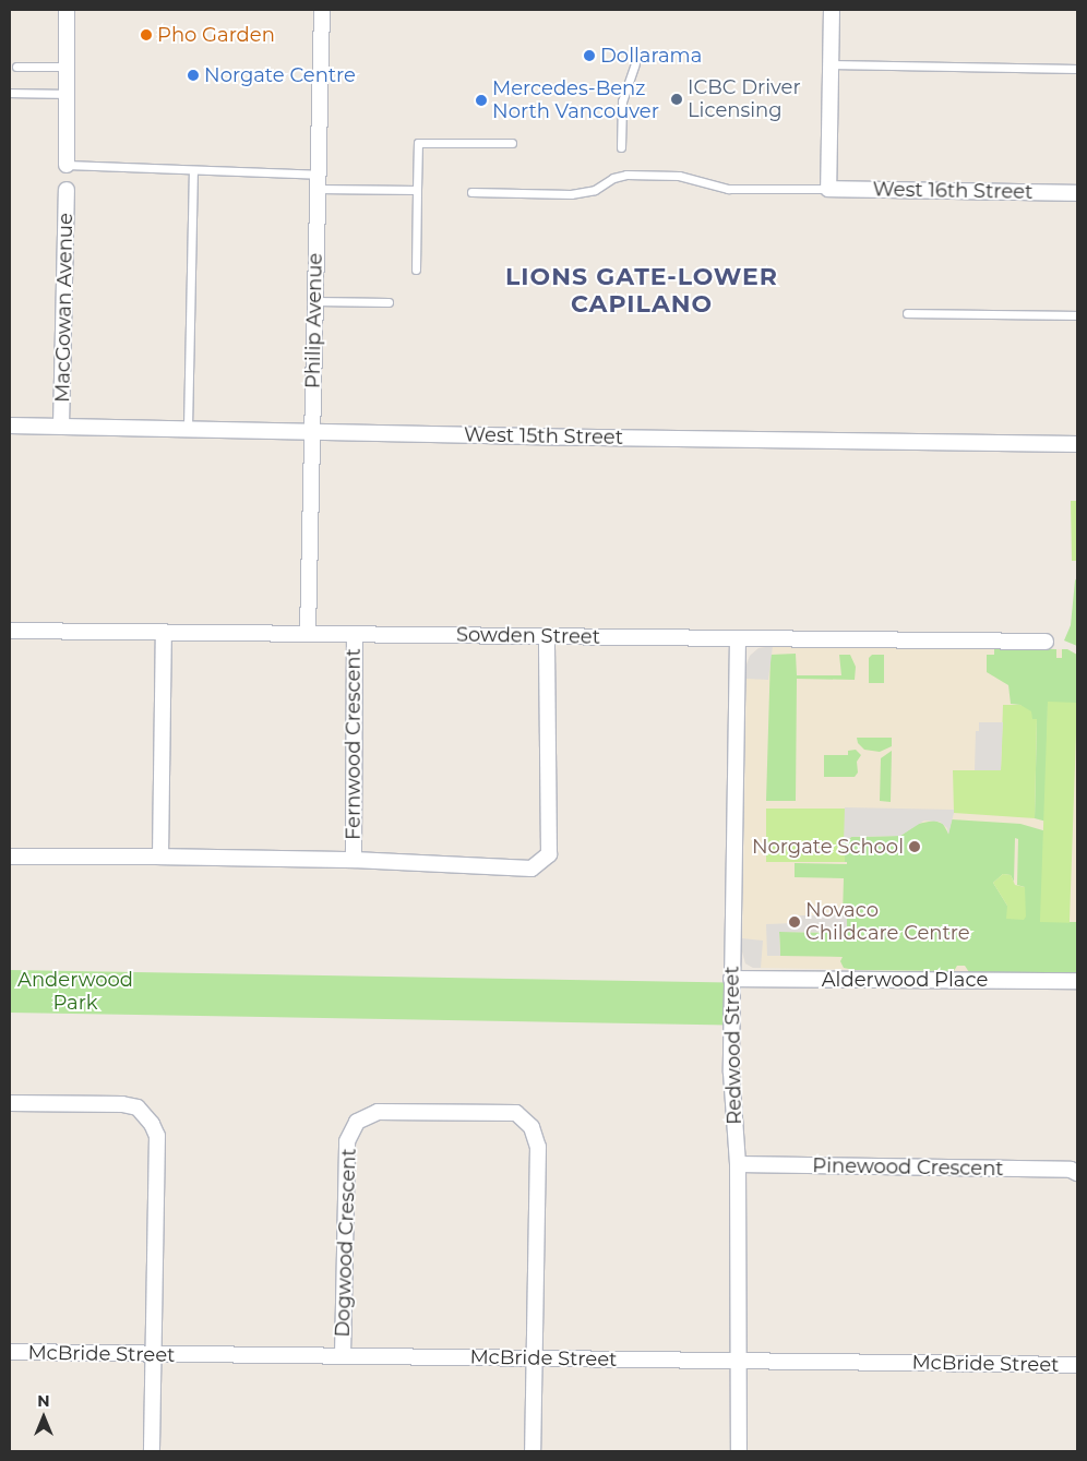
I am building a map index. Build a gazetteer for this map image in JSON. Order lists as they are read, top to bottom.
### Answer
{
  "streets": {
    "street": [
      "West 16th Street",
      "MacGowan Avenue",
      "Philip Avenue",
      "West 15th Street",
      "Sowden Street",
      "Fernwood Crescent",
      "Alderwood Place",
      "Redwood Street",
      "Pinewood Crescent",
      "Dogwood Crescent",
      "McBride Street"
    ]
  },
  "crossings": [
    ["MacGowan Avenue", "West 15th Street"],
    ["Philip Avenue", "West 15th Street"],
    ["Philip Avenue", "Sowden Street"],
    ["Sowden Street", "Fernwood Crescent"],
    ["Sowden Street", "Redwood Street"],
    ["Alderwood Place", "Redwood Street"],
    ["Redwood Street", "Pinewood Crescent"],
    ["Redwood Street", "McBride Street"],
    ["Dogwood Crescent", "McBride Street"]
  ],
  "districts": ["LIONS GATE-LOWER CAPILANO"],
  "parks": ["Anderwood Park"],
  "places": [
    "Pho Garden",
    "Dollarama",
    "Norgate Centre",
    "ICBC Driver Licensing",
    "Mercedes-Benz North Vancouver",
    "Norgate School",
    "Novaco Childcare Centre"
  ],
  "north": "top"
}
